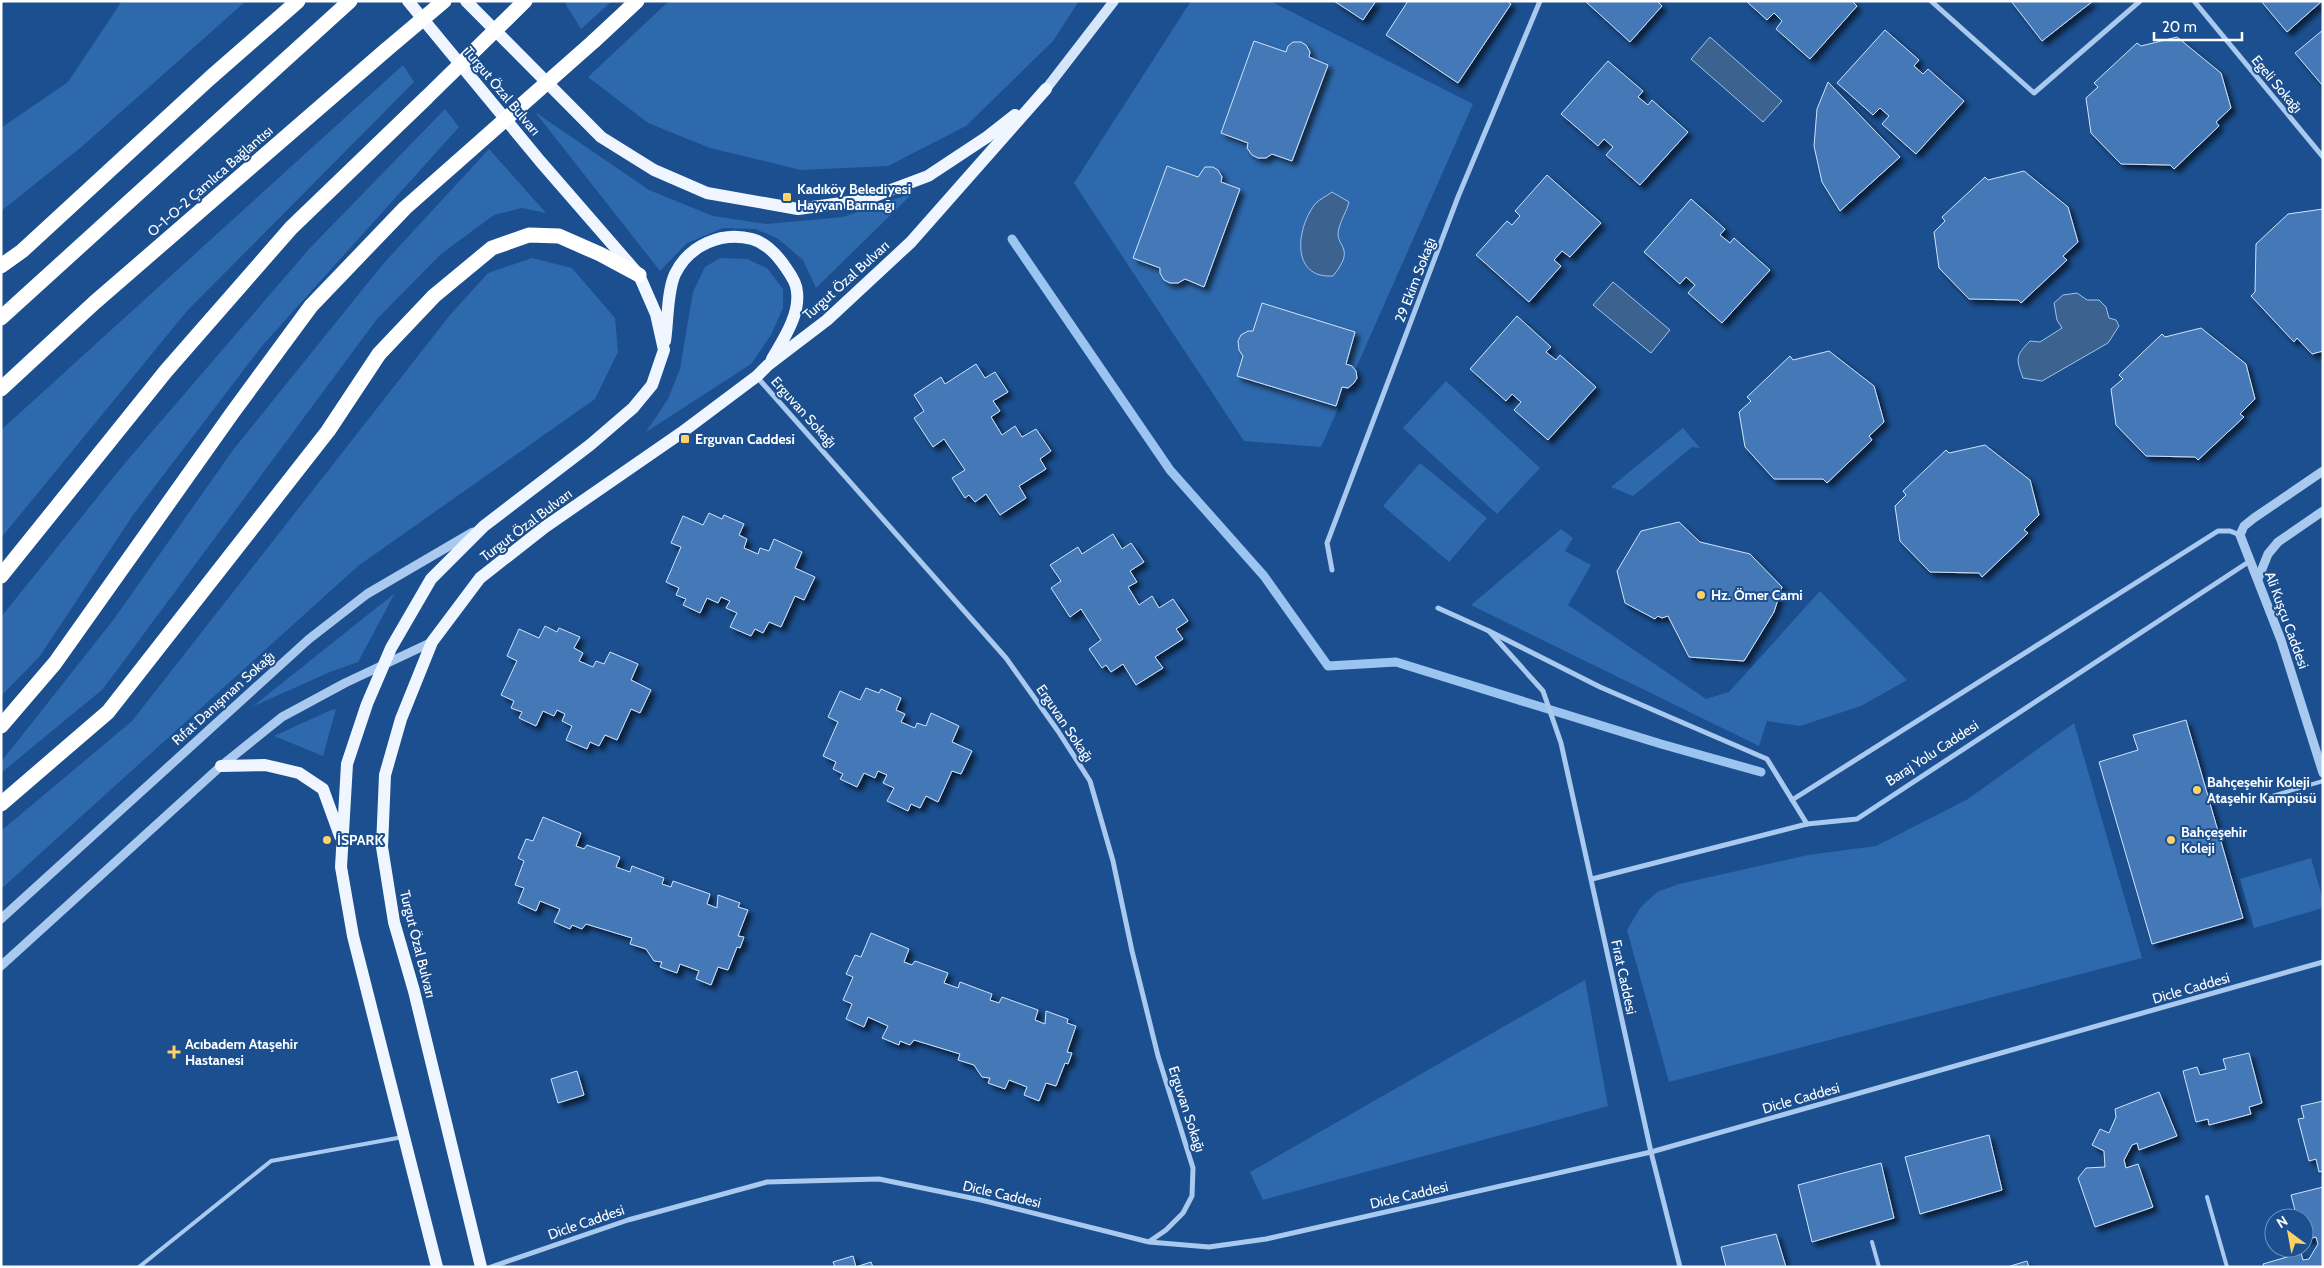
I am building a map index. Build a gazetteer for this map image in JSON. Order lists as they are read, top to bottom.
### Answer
{
  "streets": {
    "highway": ["O-1-O-2 Çamlıca Bağlantısı"],
    "main road": ["Turgut Özal Bulvarı"],
    "street": [
      "Egeli Sokağı",
      "29 Ekim Sokağı",
      "Erguvan Sokağı",
      "Ali Kuşçu Caddesi",
      "Rıfat Danışman Sokağı",
      "Baraj Yolu Caddesi",
      "Fırat Caddesi",
      "Dicle Caddesi"
    ]
  },
  "crossings": [
    ["Turgut Özal Bulvarı", "Erguvan Sokağı"],
    ["Turgut Özal Bulvarı", "Rıfat Danışman Sokağı"],
    ["Erguvan Sokağı", "Dicle Caddesi"],
    ["Ali Kuşçu Caddesi", "Baraj Yolu Caddesi"],
    ["Baraj Yolu Caddesi", "Fırat Caddesi"],
    ["Fırat Caddesi", "Dicle Caddesi"]
  ],
  "places": {
    "transit": ["Kadıköy Belediyesi Hayvan Barınağı", "Erguvan Caddesi"],
    "other": [
      "Hz. Ömer Cami",
      "Bahçeşehir Koleji Ataşehir Kampüsü",
      "İSPARK",
      "Bahçeşehir Koleji"
    ],
    "health": ["Acıbadem Ataşehir Hastanesi"]
  },
  "scale_bar": "20 m",
  "north": "top left"
}
